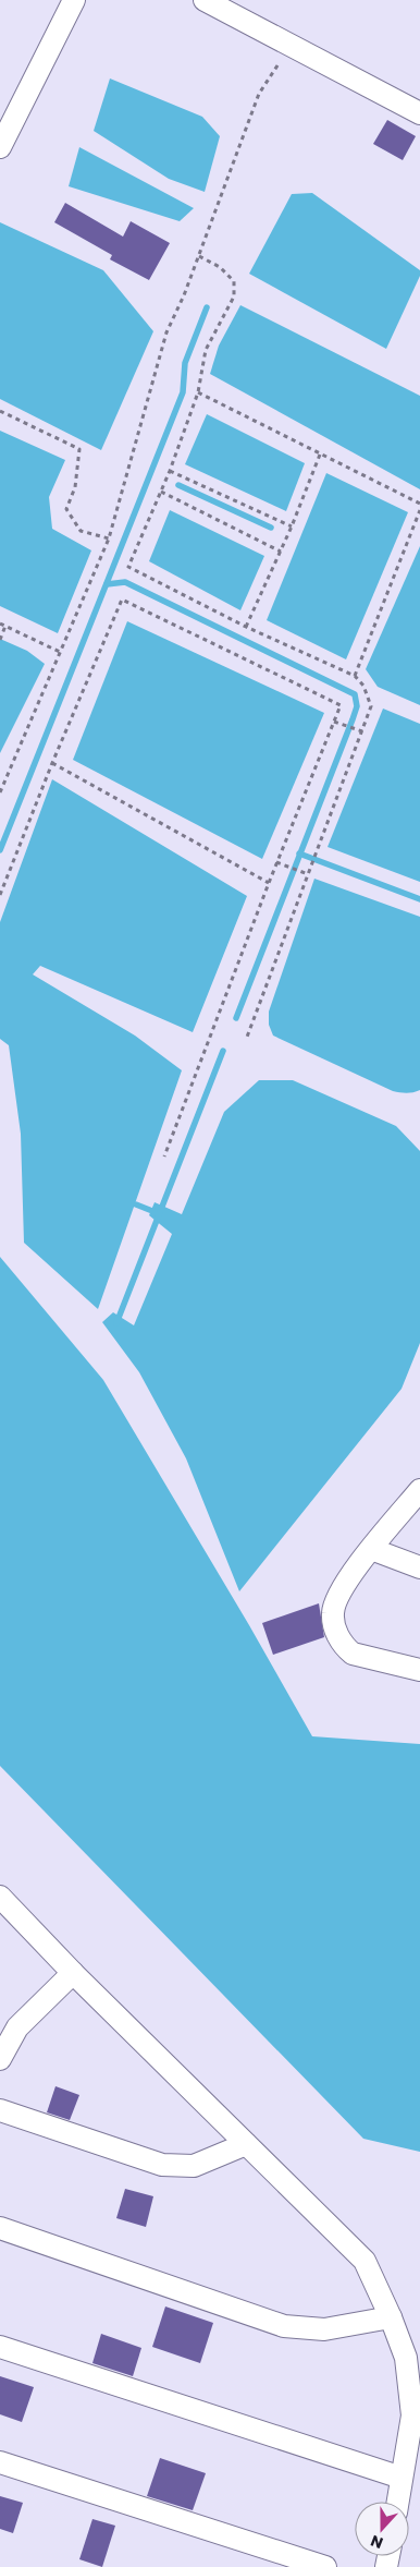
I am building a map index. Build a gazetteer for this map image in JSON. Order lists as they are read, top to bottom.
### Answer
{
  "north": "bottom"
}
